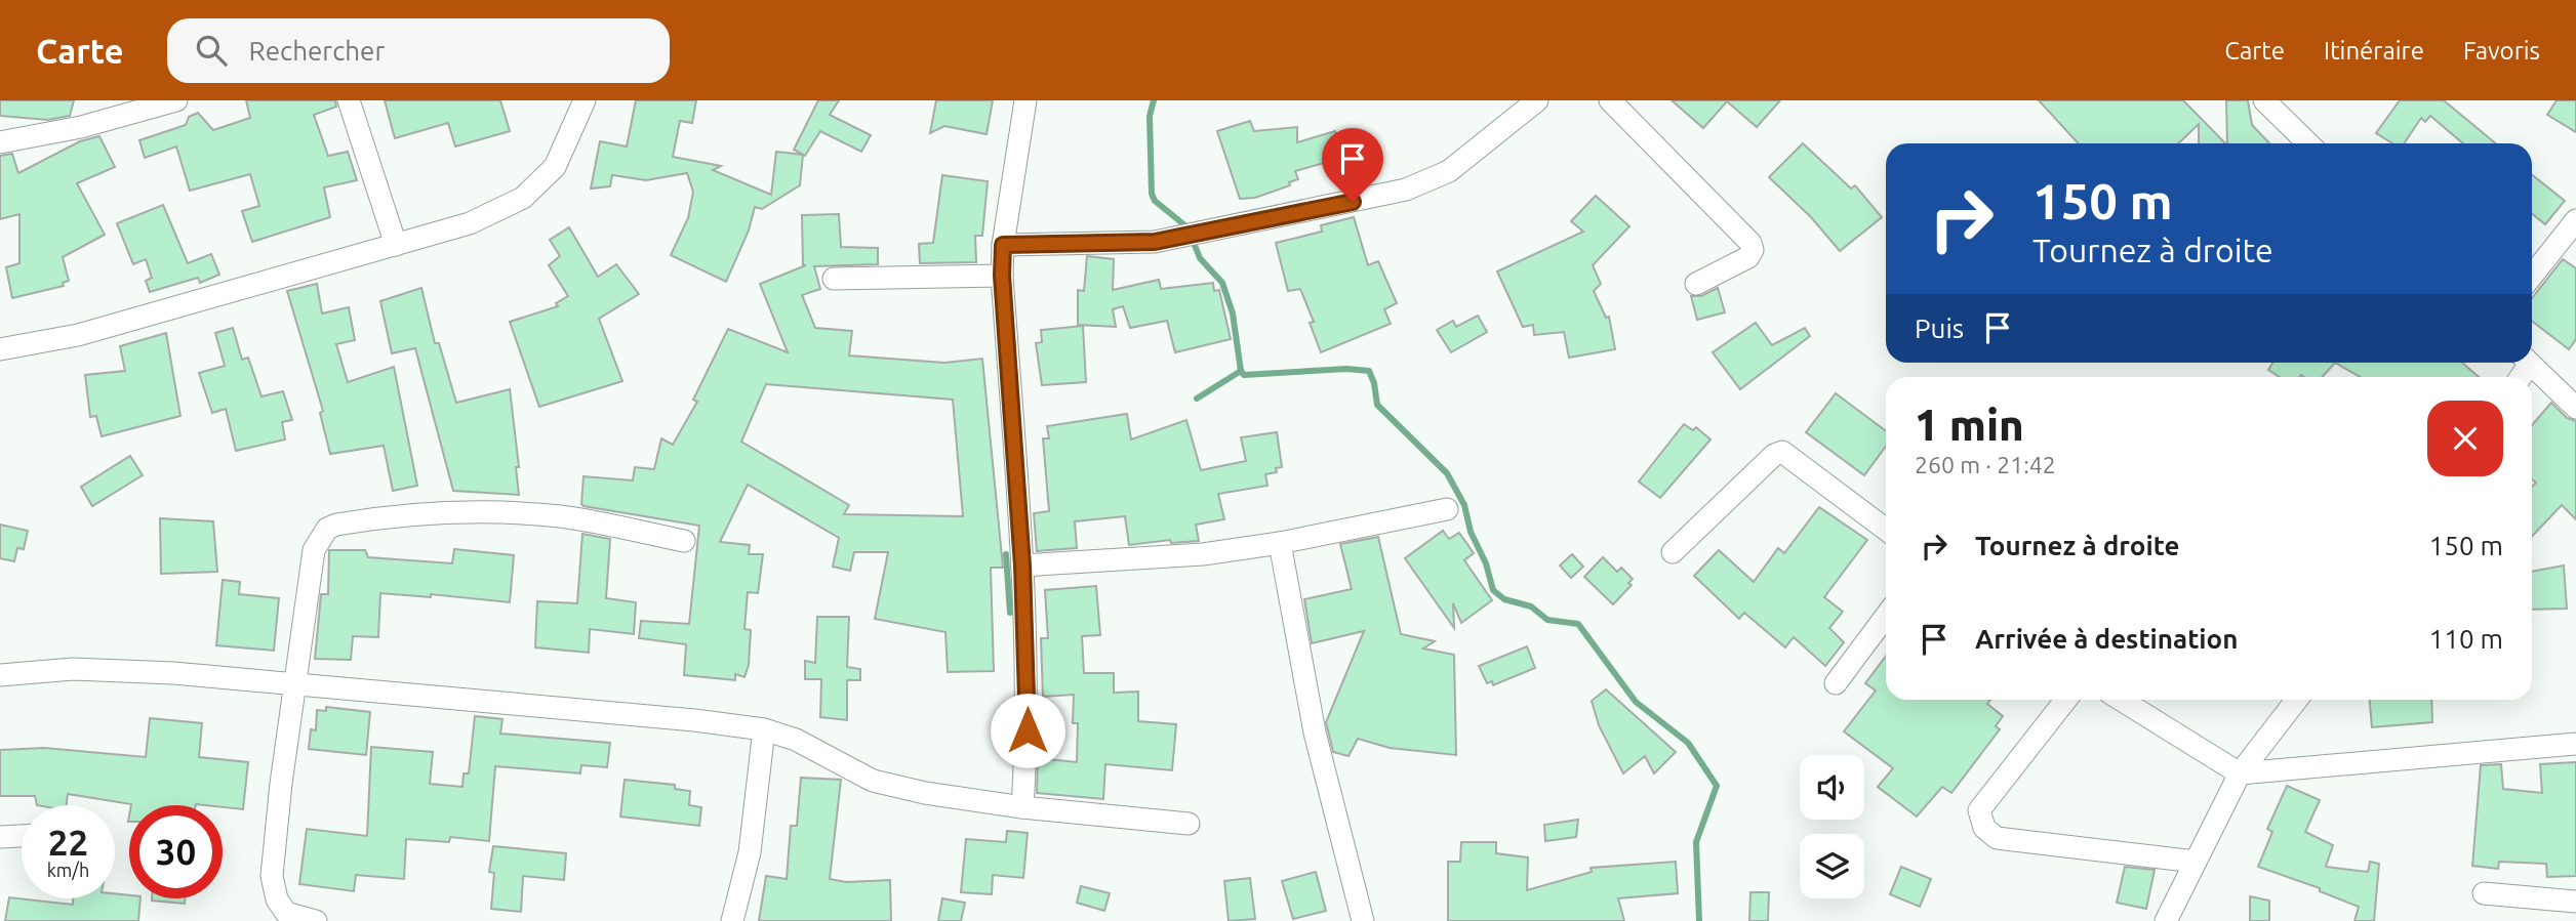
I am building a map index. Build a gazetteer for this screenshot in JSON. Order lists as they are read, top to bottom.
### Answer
{
  "page": {
    "header": "Carte",
    "search": "Rechercher",
    "nav": ["Carte", "Itinéraire", "Favoris"],
    "turn": ["150 m", "Tournez à droite"],
    "then": "Puis",
    "heading": ["1 min", "260 m · 21:42"],
    "list": [
      {
        "name": "Tournez à droite",
        "value": "150 m"
      },
      {
        "name": "Arrivée à destination",
        "value": "110 m"
      }
    ],
    "speed": "22 km/h",
    "limit": "30"
  }
}
